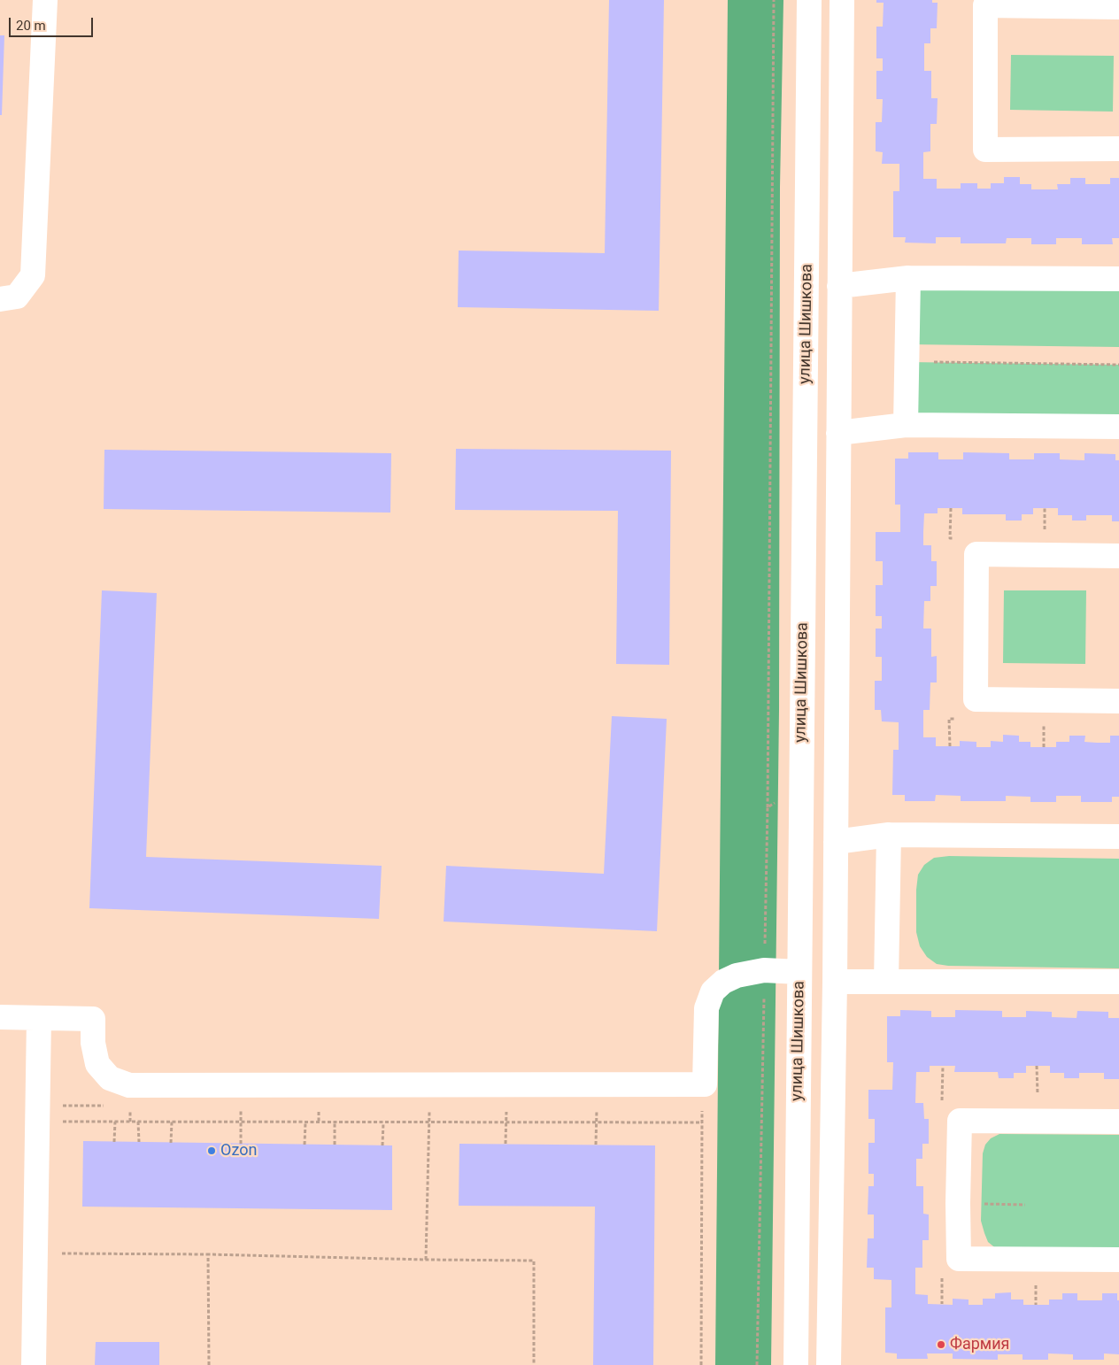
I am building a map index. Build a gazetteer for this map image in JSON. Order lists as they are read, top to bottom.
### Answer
{
  "streets": {
    "street": ["улица Шишкова"]
  },
  "places": ["Ozon", "Фармия"],
  "scale_bar": "20 m"
}
